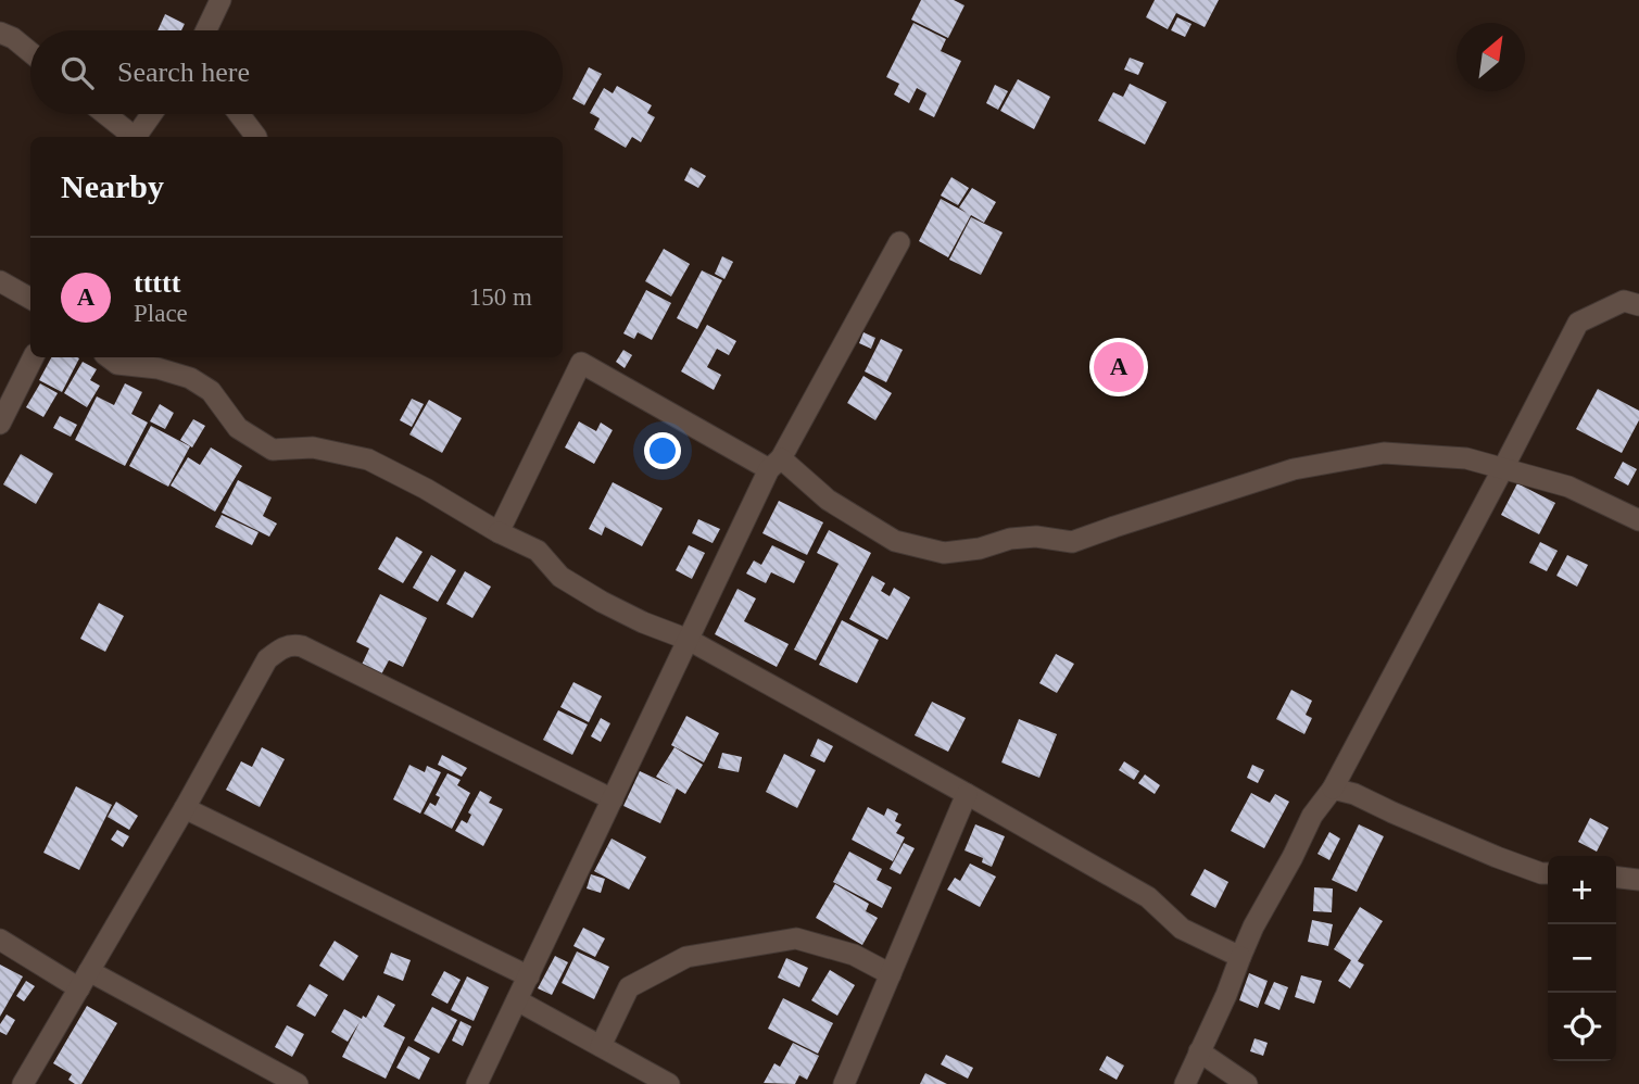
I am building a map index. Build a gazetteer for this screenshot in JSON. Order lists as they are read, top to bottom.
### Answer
{
  "north": "top right",
  "page": {
    "search": "Search here",
    "heading": "Nearby",
    "list": [
      {
        "mark": "A",
        "name": "ttttt",
        "note": "Place",
        "value": "150 m"
      }
    ],
    "pins": "A",
    "map_buttons": ["+", "−"]
  }
}
